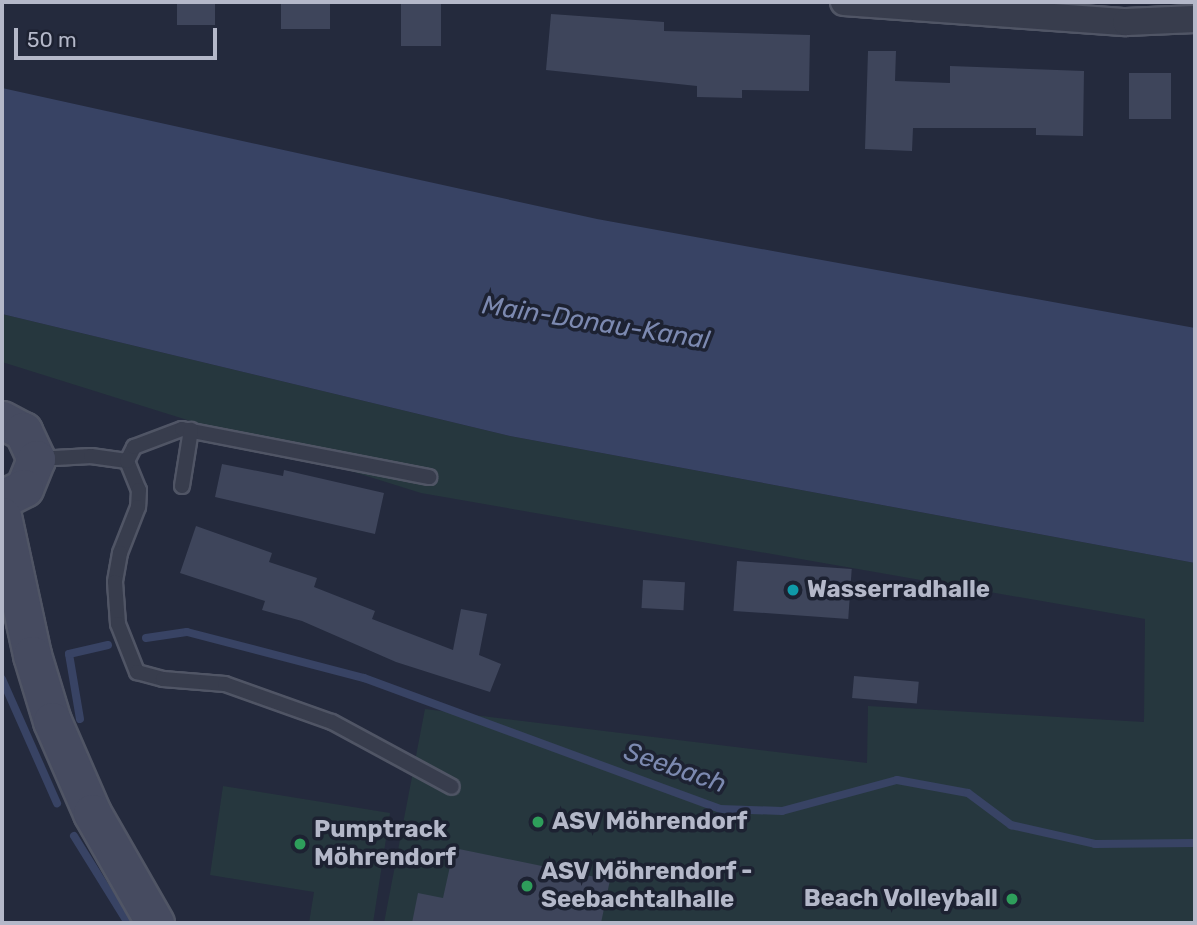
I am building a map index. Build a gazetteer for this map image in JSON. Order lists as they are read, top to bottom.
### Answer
{
  "water": ["Main-Donau-Kanal", "Seebach"],
  "places": [
    "Wasserradhalle",
    "ASV Möhrendorf",
    "Pumptrack Möhrendorf",
    "ASV Möhrendorf - Seebachtalhalle",
    "Beach Volleyball"
  ],
  "scale_bar": "50 m"
}
